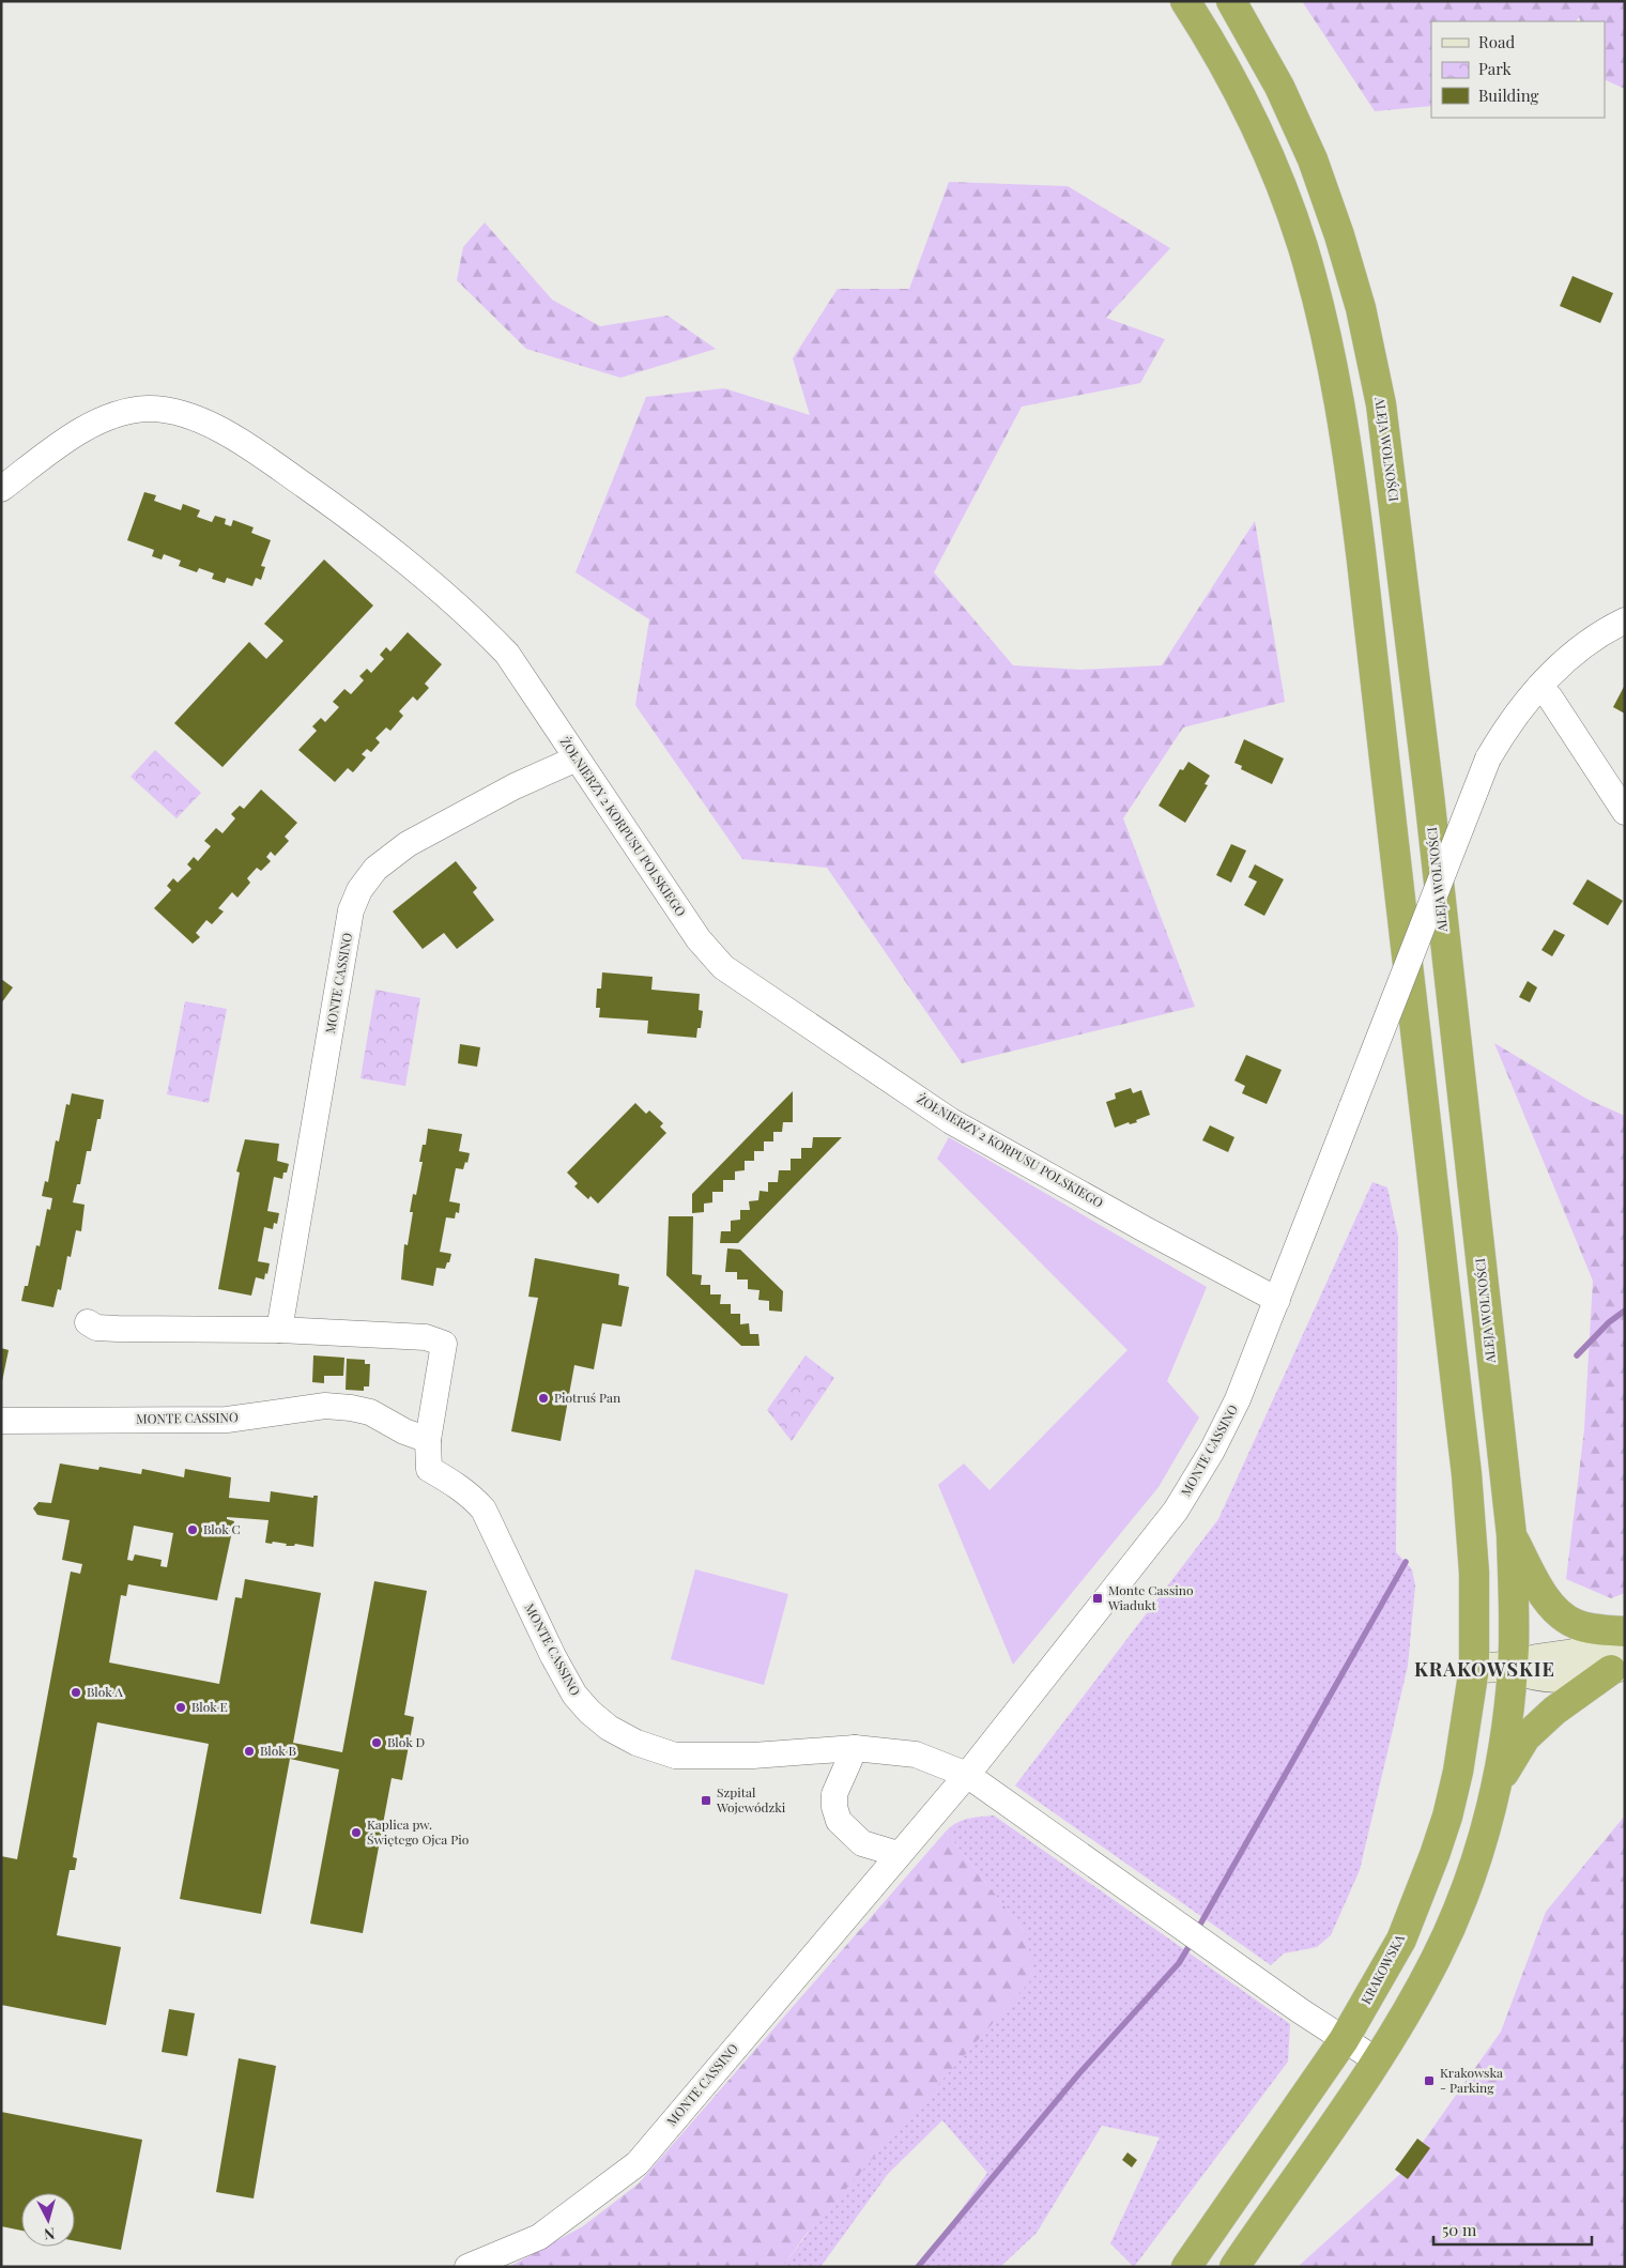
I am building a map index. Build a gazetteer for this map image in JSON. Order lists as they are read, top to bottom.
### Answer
{
  "streets": {
    "highway": ["ALEJA WOLNOŚCI", "KRAKOWSKA"],
    "street": ["ŻOŁNIERZY 2 KORPUSU POLSKIEGO", "MONTE CASSINO"]
  },
  "crossings": [
    ["ŻOŁNIERZY 2 KORPUSU POLSKIEGO", "MONTE CASSINO"]
  ],
  "districts": ["KRAKOWSKIE"],
  "places": {
    "other": [
      "Piotruś Pan",
      "Blok C",
      "Blok A",
      "Blok E",
      "Blok D",
      "Blok B",
      "Kaplica pw. Świętego Ojca Pio"
    ],
    "transit": ["Monte Cassino Wiadukt", "Szpital Wojewódzki", "Krakowska - Parking"]
  },
  "legend": ["Road", "Park", "Building"],
  "scale_bar": "50 m",
  "north": "bottom"
}
